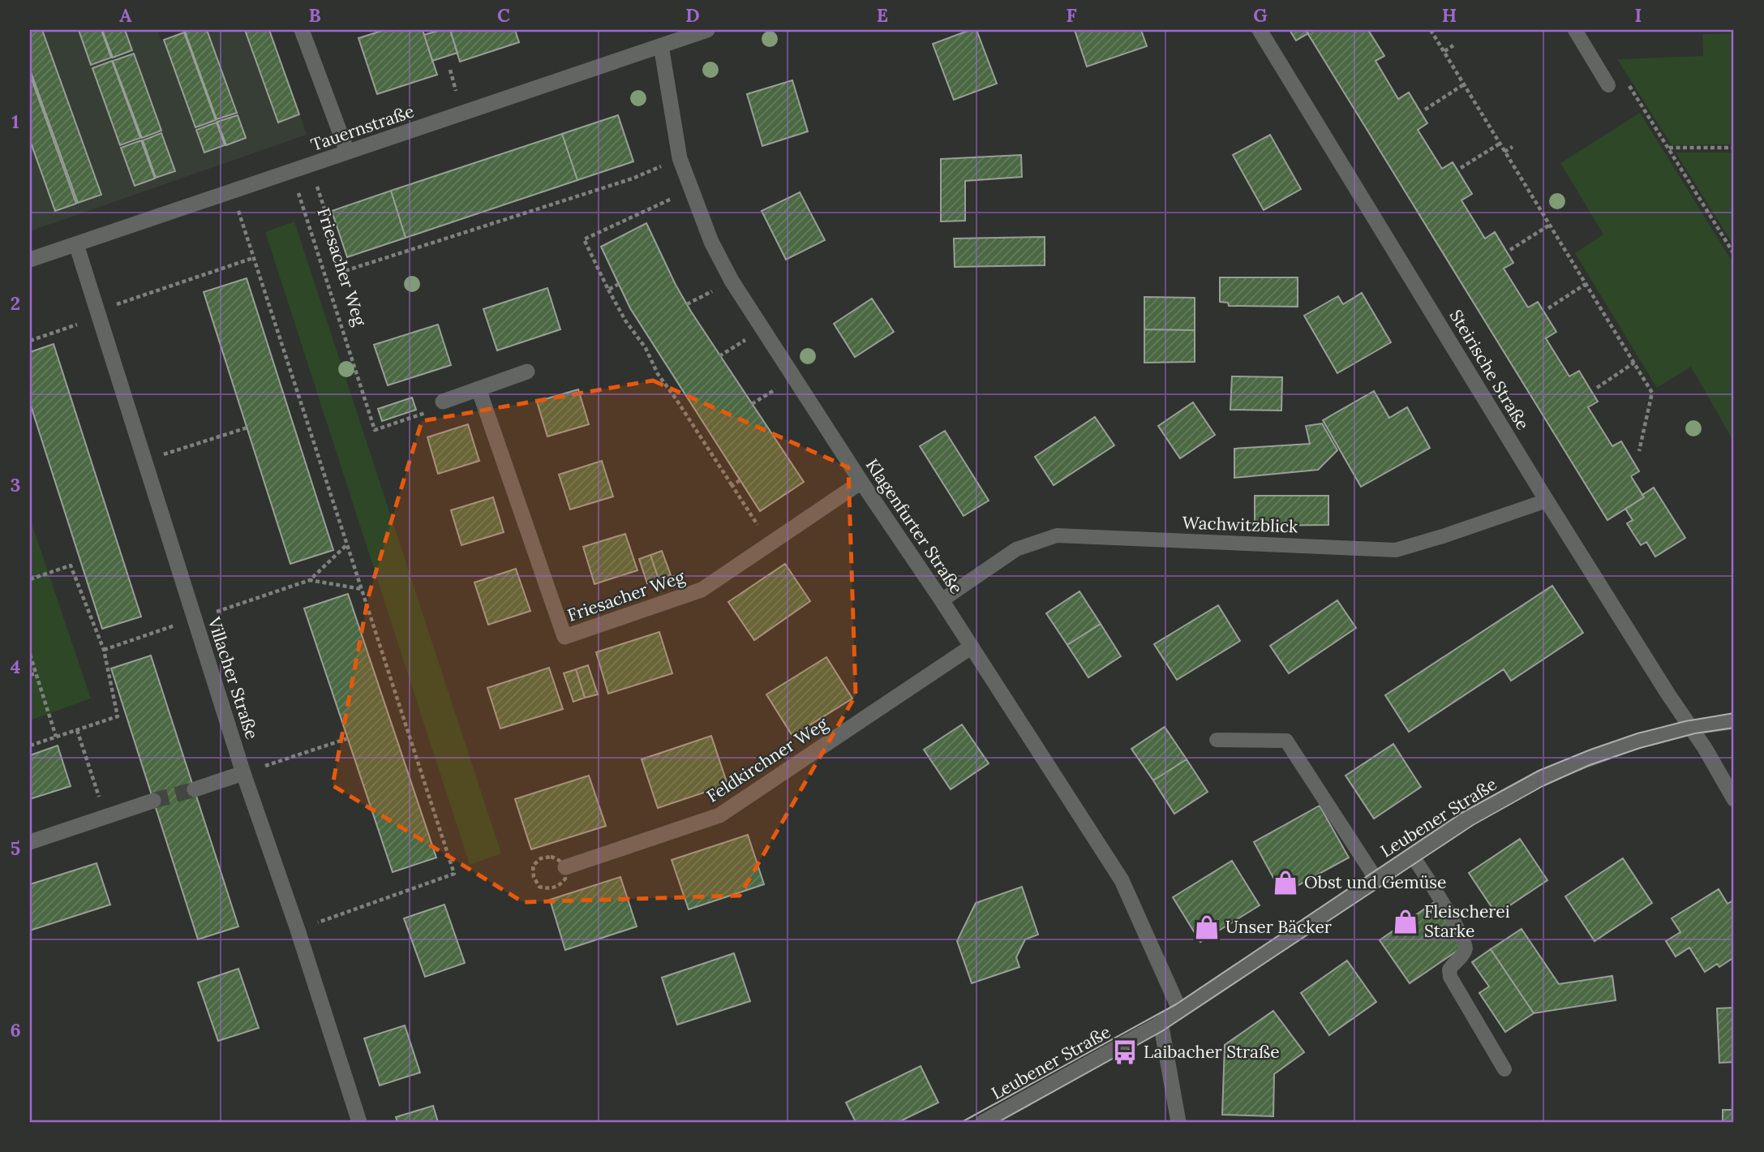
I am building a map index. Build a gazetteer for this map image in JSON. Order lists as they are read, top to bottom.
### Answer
{
  "streets": {
    "street": [
      "Tauernstraße",
      "Friesacher Weg",
      "Steirische Straße",
      "Klagenfurter Straße",
      "Villacher Straße",
      "Feldkirchner Weg",
      "Leubener Straße"
    ],
    "lane": ["Wachwitzblick"]
  },
  "crossings": [
    ["Tauernstraße", "Friesacher Weg"],
    ["Tauernstraße", "Klagenfurter Straße"],
    ["Tauernstraße", "Villacher Straße"],
    ["Friesacher Weg", "Klagenfurter Straße"],
    ["Steirische Straße", "Wachwitzblick"],
    ["Steirische Straße", "Leubener Straße"],
    ["Wachwitzblick", "Klagenfurter Straße"],
    ["Klagenfurter Straße", "Feldkirchner Weg"],
    ["Klagenfurter Straße", "Leubener Straße"]
  ],
  "places": {
    "shop": ["Obst und Gemüse", "Fleischerei Starke", "Unser Bäcker"],
    "bus stop": ["Laibacher Straße"]
  },
  "grid": {
    "columns": [
      "A",
      "B",
      "C",
      "D",
      "E",
      "F",
      "G",
      "H",
      "I"
    ],
    "rows": [
      "1",
      "2",
      "3",
      "4",
      "5",
      "6"
    ]
  }
}
